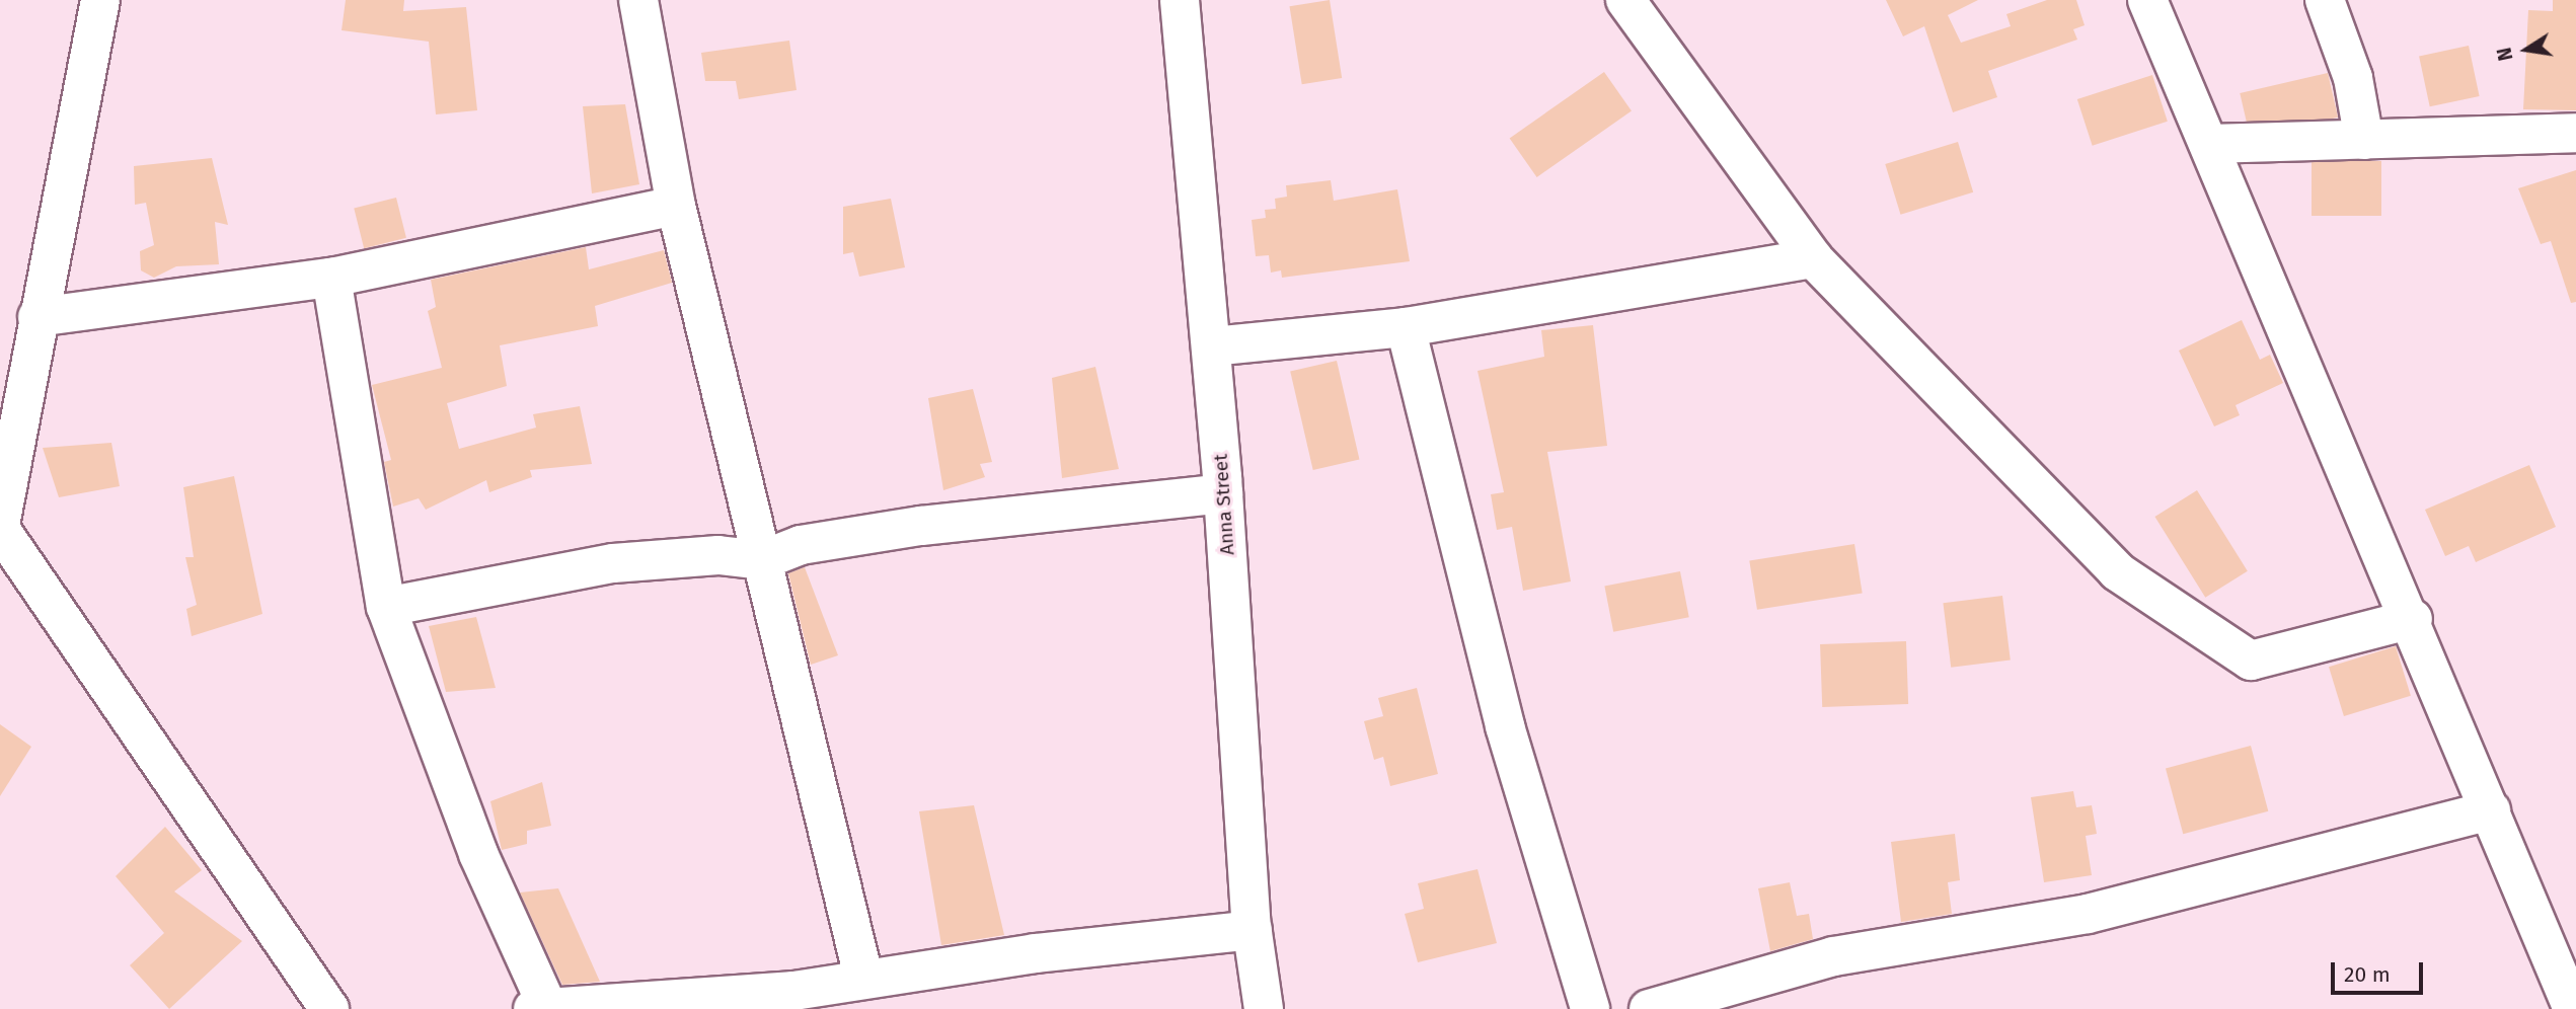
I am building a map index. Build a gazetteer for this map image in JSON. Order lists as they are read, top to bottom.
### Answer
{
  "streets": {
    "street": ["Anna Street"]
  },
  "scale_bar": "20 m",
  "north": "left"
}
